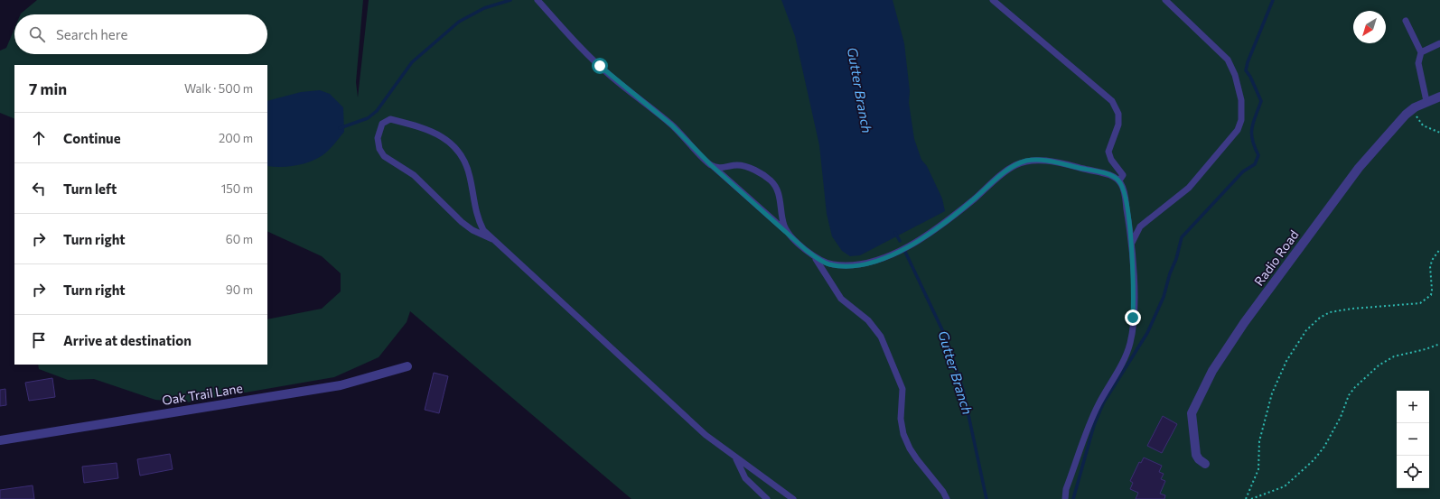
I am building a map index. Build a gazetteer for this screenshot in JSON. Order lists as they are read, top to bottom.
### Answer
{
  "streets": {
    "street": ["Radio Road", "Oak Trail Lane"]
  },
  "water": ["Gutter Branch"],
  "north": "bottom left",
  "page": {
    "search": "Search here",
    "heading": ["7 min", "Walk · 500 m"],
    "list": [
      ["Continue", "200 m"],
      ["Turn left", "150 m"],
      ["Turn right", "60 m"],
      ["Turn right", "90 m"],
      "Arrive at destination"
    ],
    "map_buttons": ["+", "−"]
  }
}
